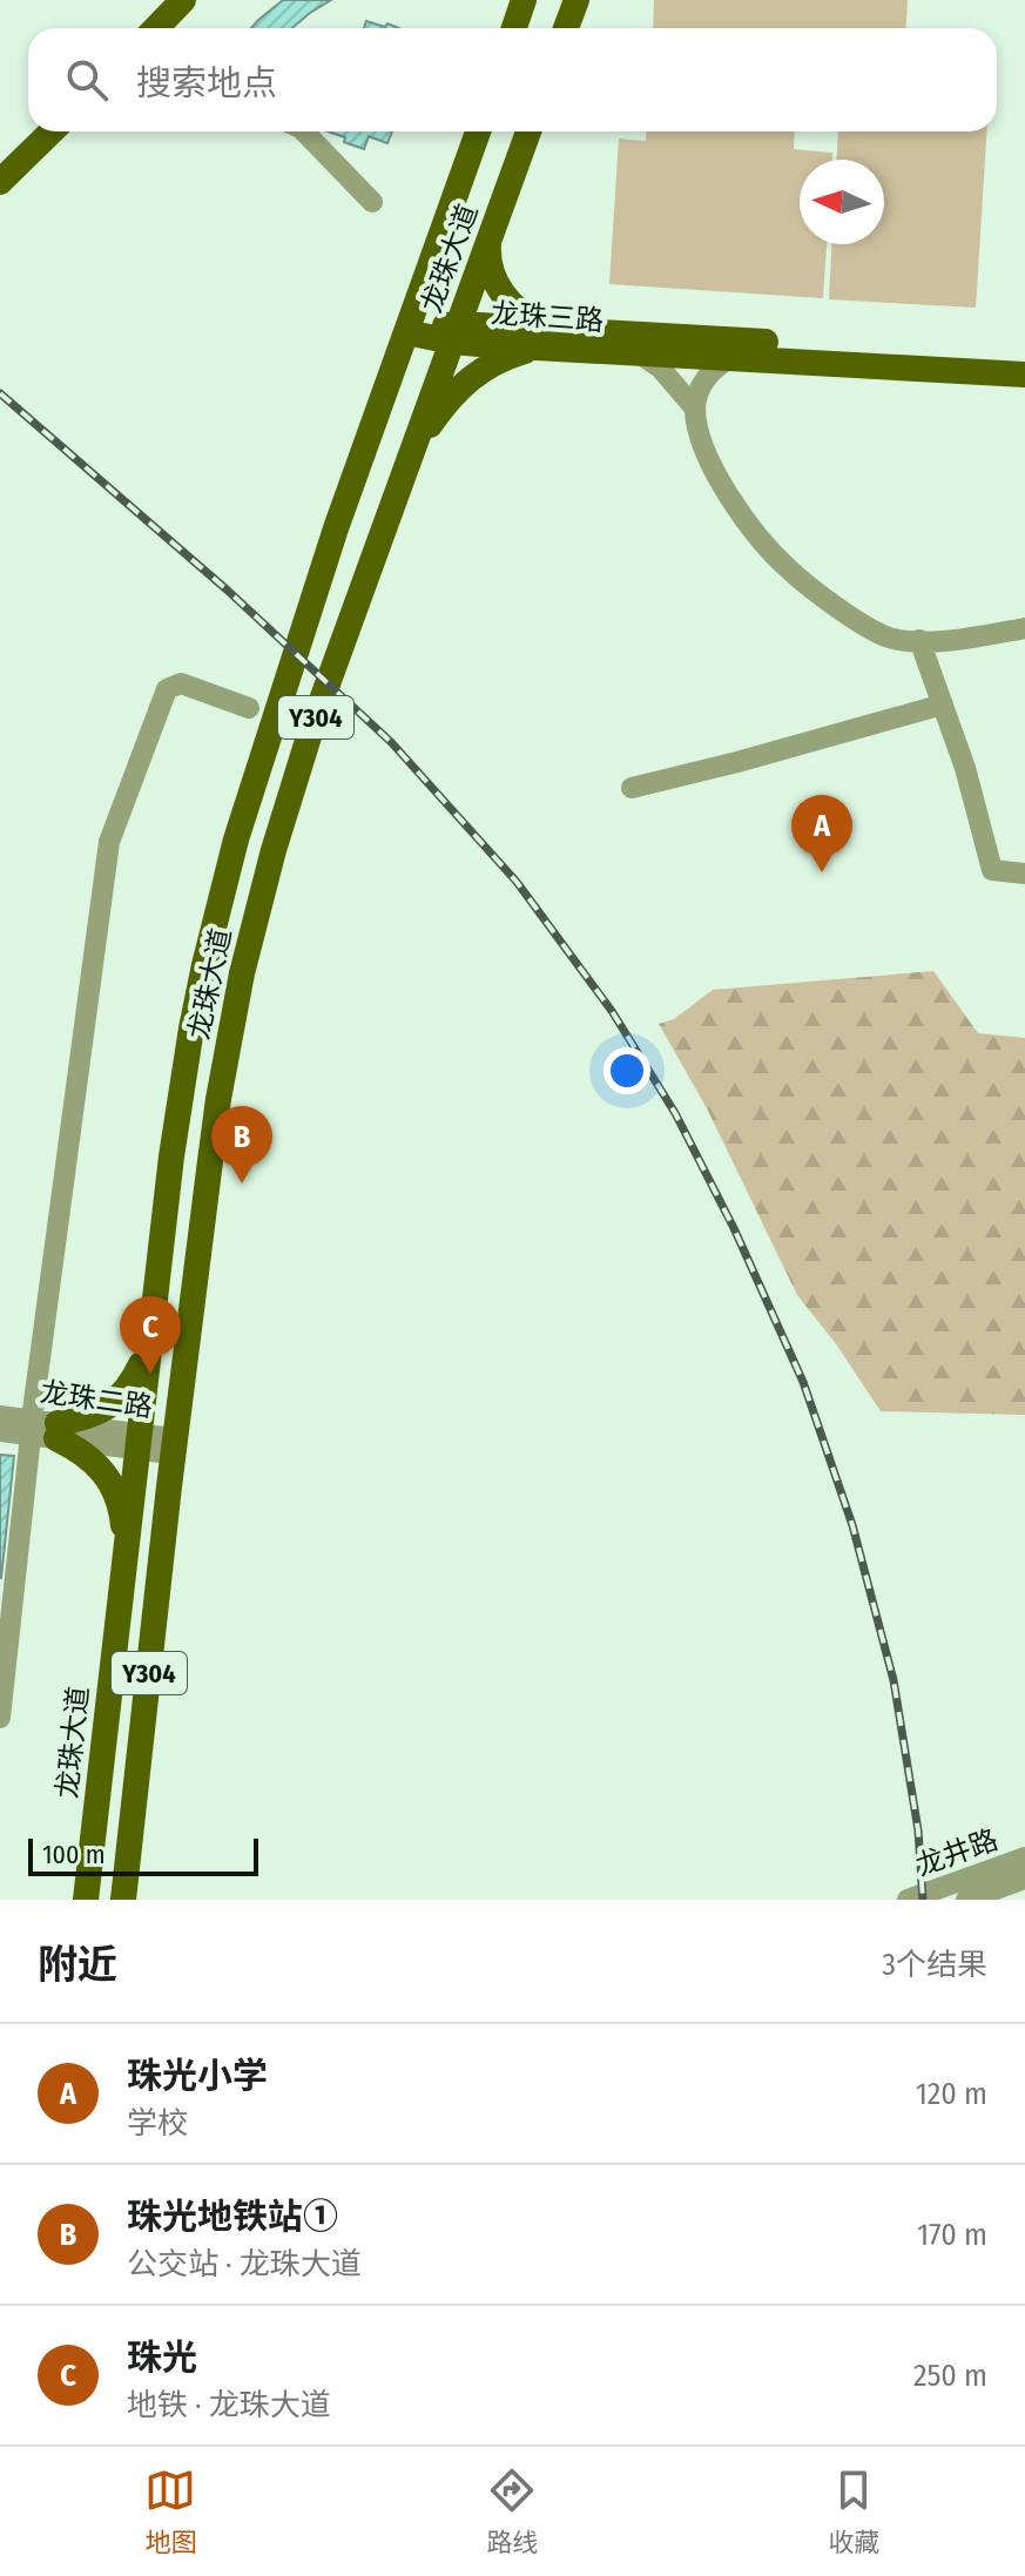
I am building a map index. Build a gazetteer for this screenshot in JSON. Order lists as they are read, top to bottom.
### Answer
{
  "streets": {
    "main road": ["龙珠大道", "龙珠三路", "Y304"],
    "street": ["龙珠二路", "龙井路"]
  },
  "crossings": [
    ["龙珠大道", "龙珠三路"],
    ["龙珠大道", "龙珠二路"]
  ],
  "scale_bar": "100 m",
  "north": "left",
  "page": {
    "search": "搜索地点",
    "pins": ["A", "B", "C"],
    "scale": "100 m",
    "heading": ["附近", "3个结果"],
    "list": [
      {
        "mark": "A",
        "name": "珠光小学",
        "note": "学校",
        "value": "120 m"
      },
      {
        "mark": "B",
        "name": "珠光地铁站①",
        "note": "公交站 · 龙珠大道",
        "value": "170 m"
      },
      {
        "mark": "C",
        "name": "珠光",
        "note": "地铁 · 龙珠大道",
        "value": "250 m"
      }
    ],
    "nav": ["地图", "路线", "收藏"]
  }
}
